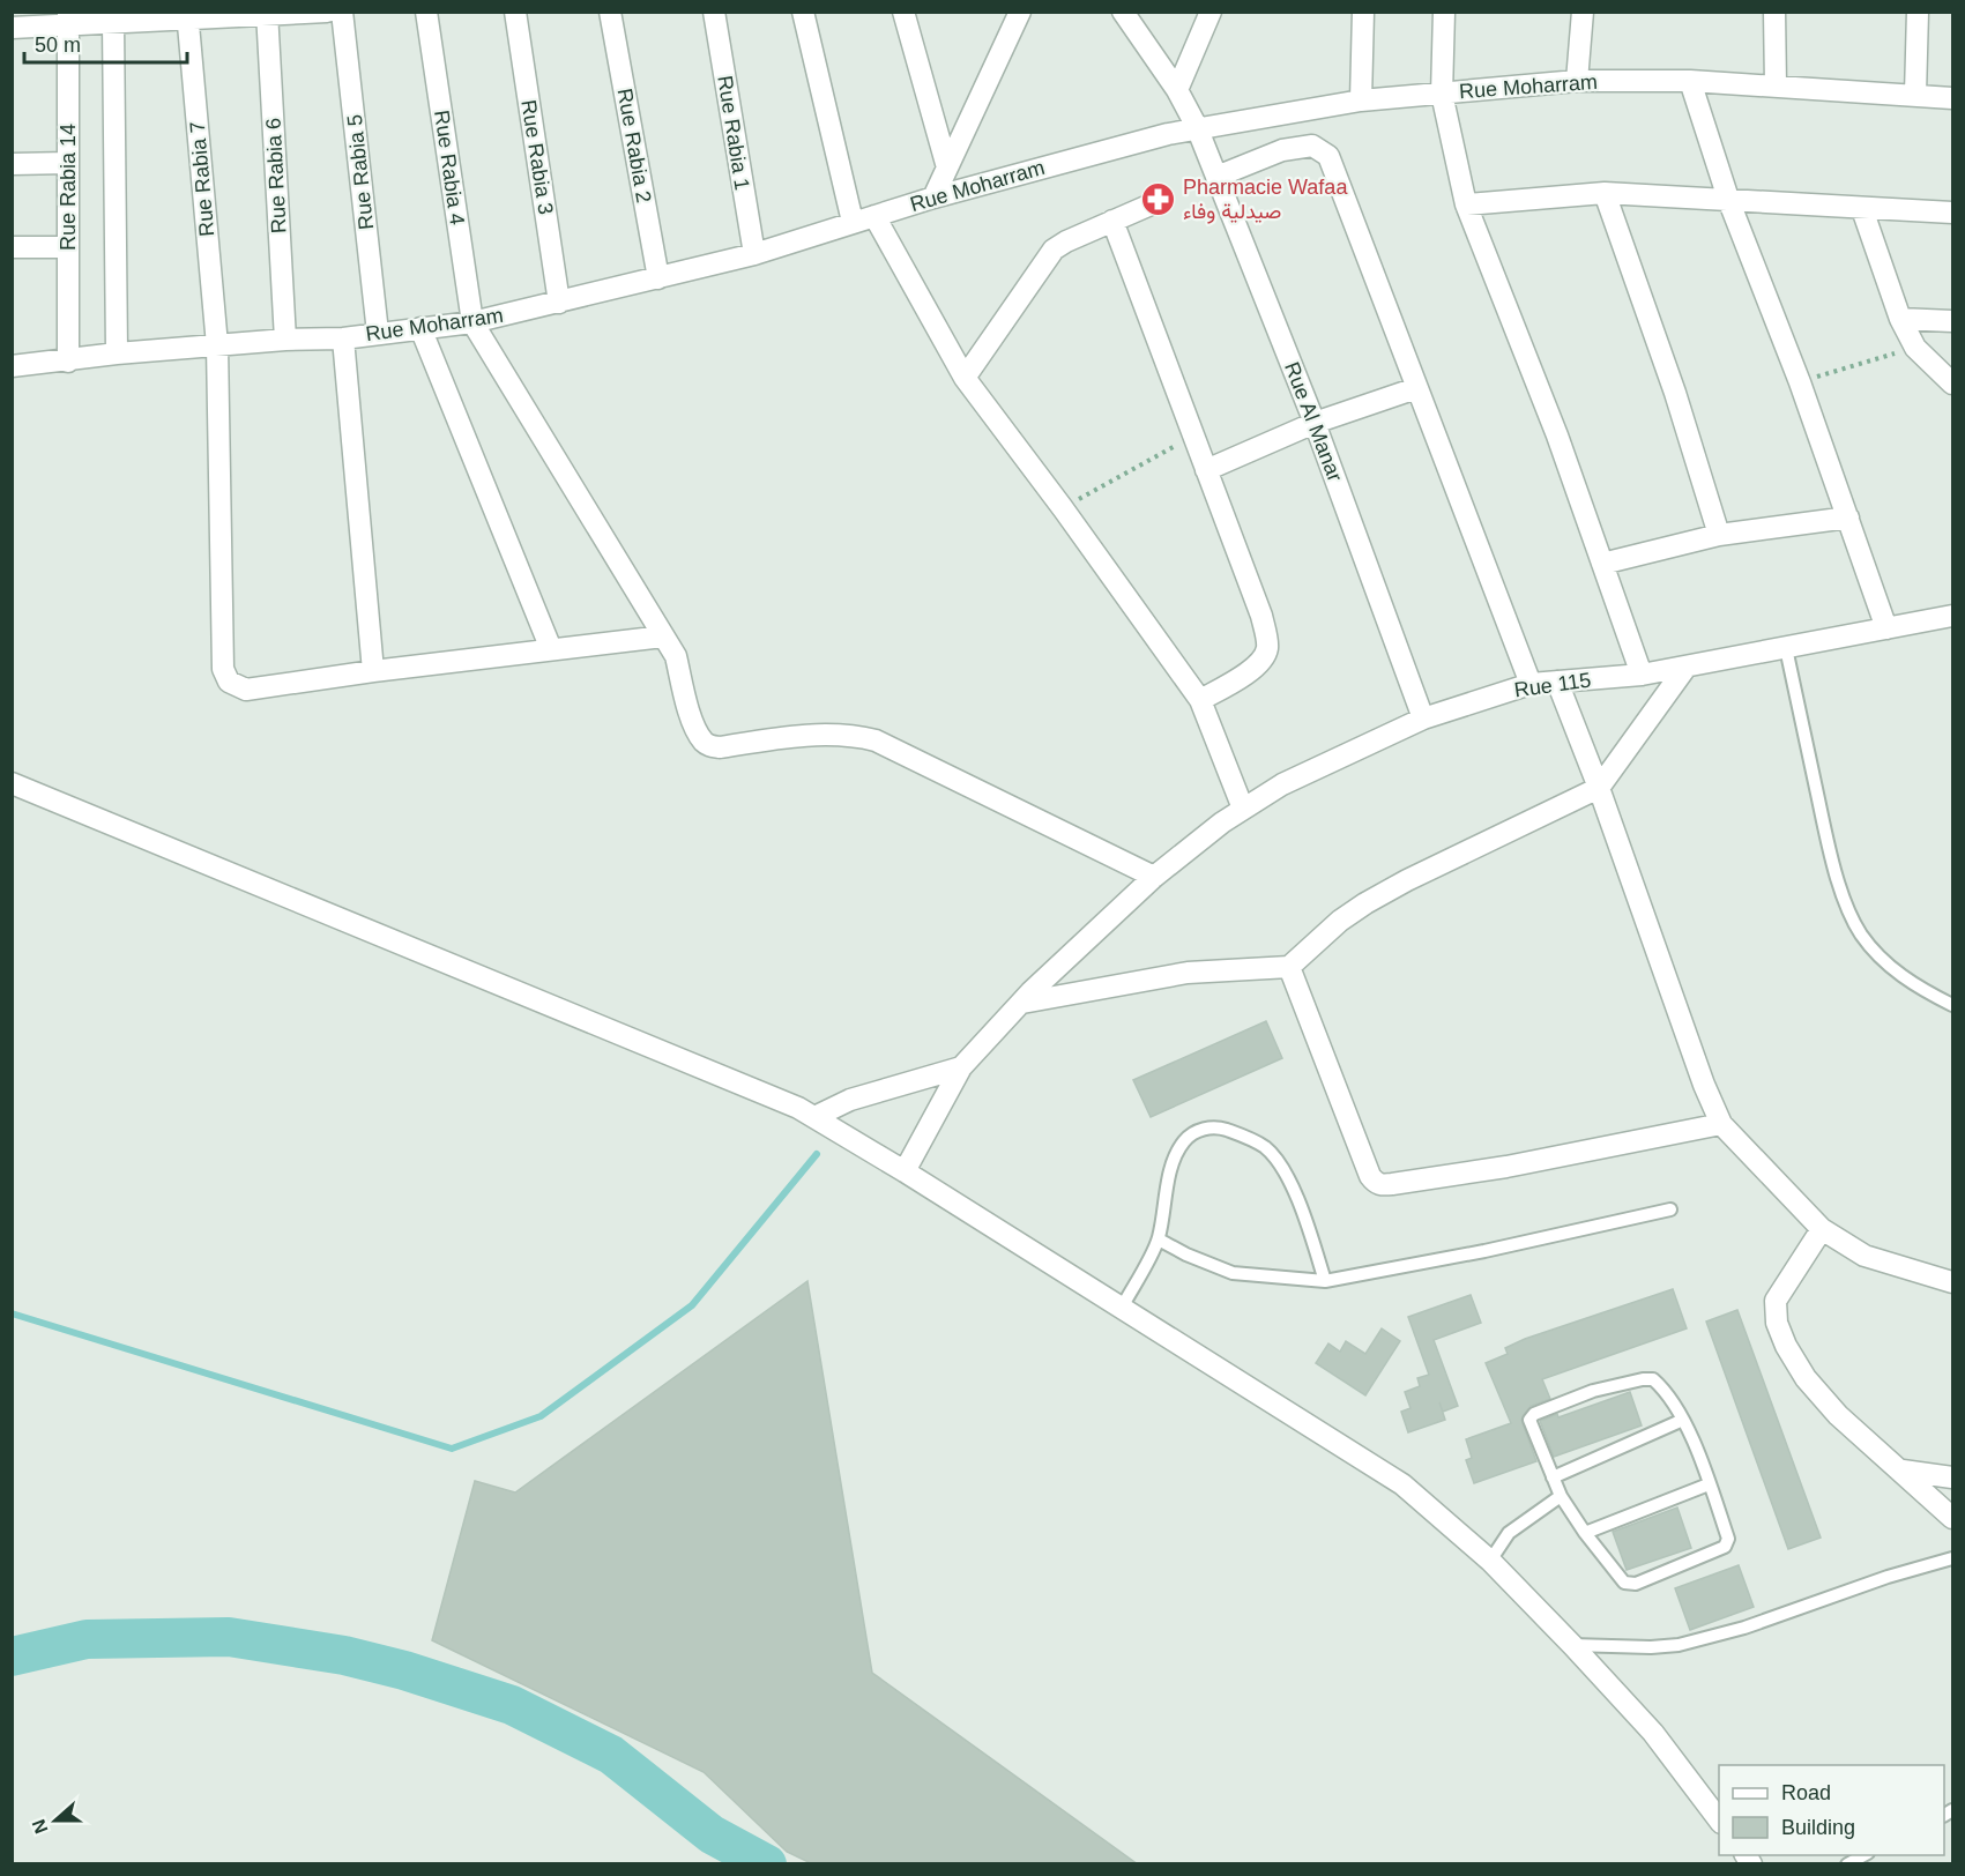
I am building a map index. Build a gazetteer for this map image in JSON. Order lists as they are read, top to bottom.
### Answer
{
  "streets": {
    "street": [
      "Rue Moharram",
      "Rue Rabia 1",
      "Rue Rabia 2",
      "Rue Rabia 3",
      "Rue Rabia 4",
      "Rue Rabia 5",
      "Rue Rabia 6",
      "Rue Rabia 7",
      "Rue Rabia 14",
      "Rue Al Manar",
      "Rue 115"
    ]
  },
  "crossings": [
    ["Rue Moharram", "Rue Rabia 1"],
    ["Rue Moharram", "Rue Rabia 2"],
    ["Rue Moharram", "Rue Rabia 3"],
    ["Rue Moharram", "Rue Rabia 4"],
    ["Rue Moharram", "Rue Rabia 5"],
    ["Rue Moharram", "Rue Rabia 6"],
    ["Rue Moharram", "Rue Rabia 7"],
    ["Rue Moharram", "Rue Rabia 14"],
    ["Rue Moharram", "Rue Al Manar"],
    ["Rue Al Manar", "Rue 115"]
  ],
  "places": {
    "pharmacy": ["Pharmacie Wafaa صيدلية وفاء"]
  },
  "legend": ["Road", "Building"],
  "scale_bar": "50 m",
  "north": "left"
}
